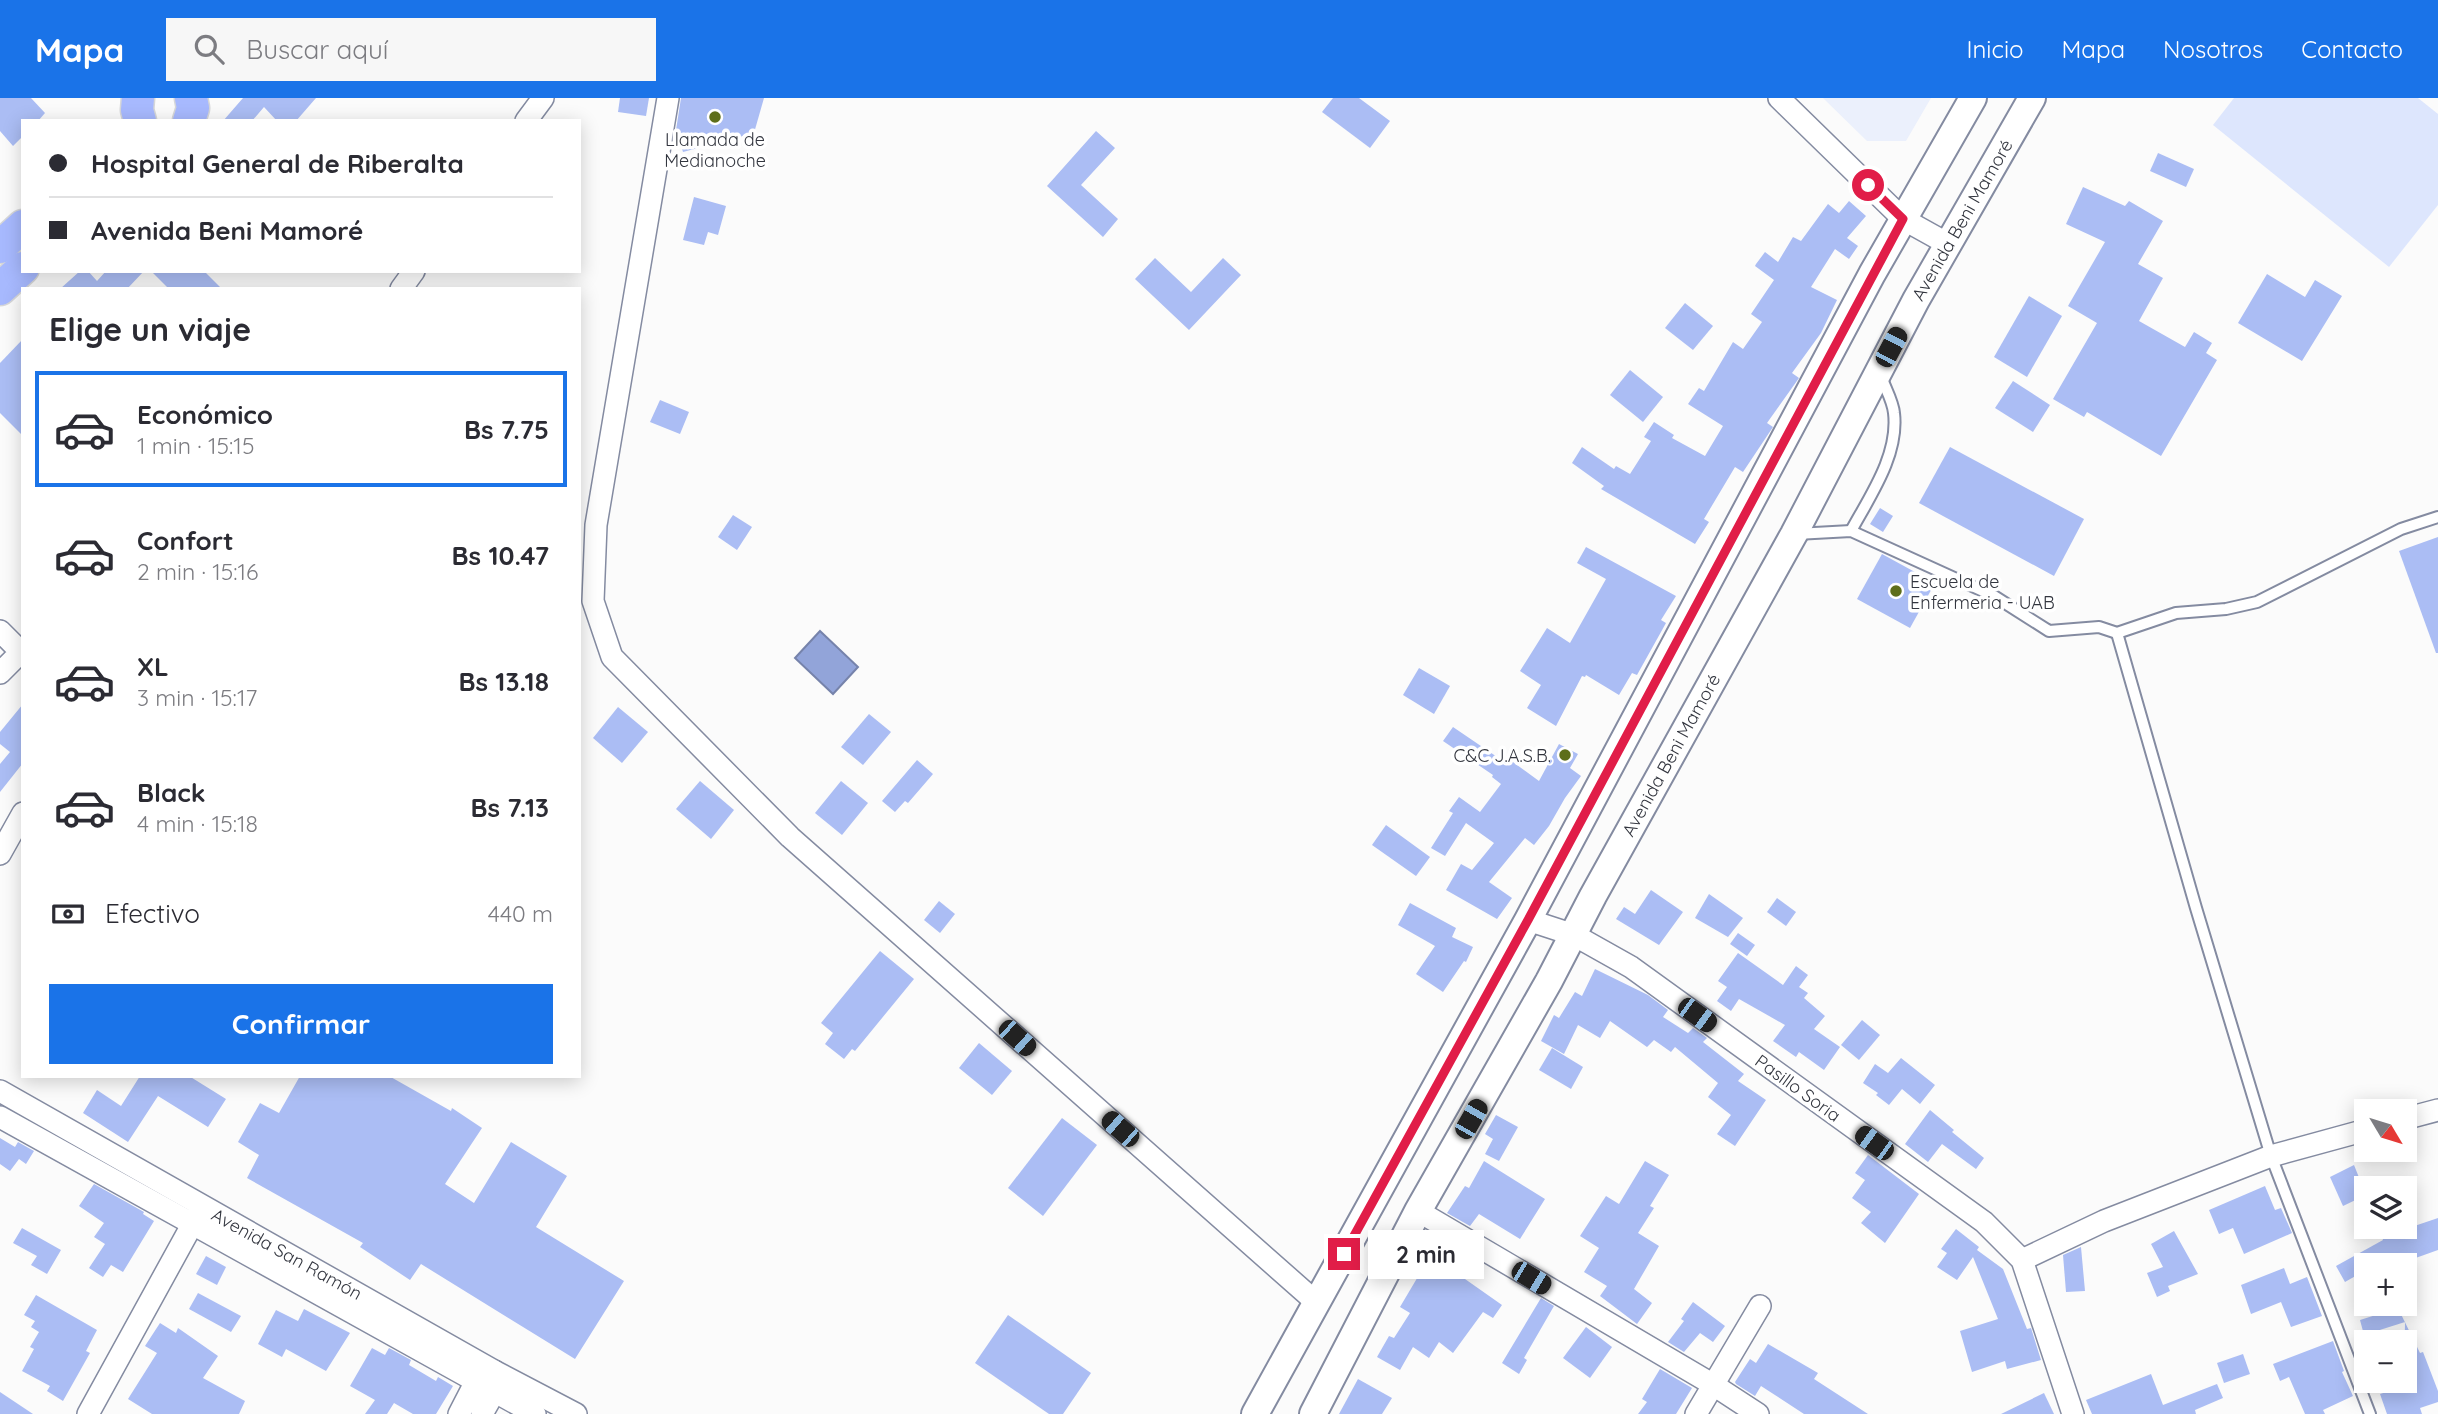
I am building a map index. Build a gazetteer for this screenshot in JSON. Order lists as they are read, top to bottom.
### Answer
{
  "streets": {
    "street": ["Avenida Beni Mamoré", "Pasillo Soria", "Avenida San Ramón"]
  },
  "crossings": [
    ["Avenida Beni Mamoré", "Pasillo Soria"]
  ],
  "places": ["Llamada de Medianoche", "Escuela de Enfermeria - UAB", "C&C J.A.S.B."],
  "north": "bottom right",
  "page": {
    "header": "Mapa",
    "search": "Buscar aquí",
    "nav": [
      "Inicio",
      "Mapa",
      "Nosotros",
      "Contacto"
    ],
    "banner": ["Hospital General de Riberalta", "Avenida Beni Mamoré"],
    "heading": "Elige un viaje",
    "list": [
      {
        "name": "Económico",
        "note": "1 min · 15:15",
        "value": "Bs 7.75"
      },
      {
        "name": "Confort",
        "note": "2 min · 15:16",
        "value": "Bs 10.47"
      },
      {
        "name": "XL",
        "note": "3 min · 15:17",
        "value": "Bs 13.18"
      },
      {
        "name": "Black",
        "note": "4 min · 15:18",
        "value": "Bs 7.13"
      }
    ],
    "pay": ["Efectivo", "440 m"],
    "buttons": "Confirmar",
    "map_buttons": ["+", "−"],
    "bubble": "2 min"
  }
}
